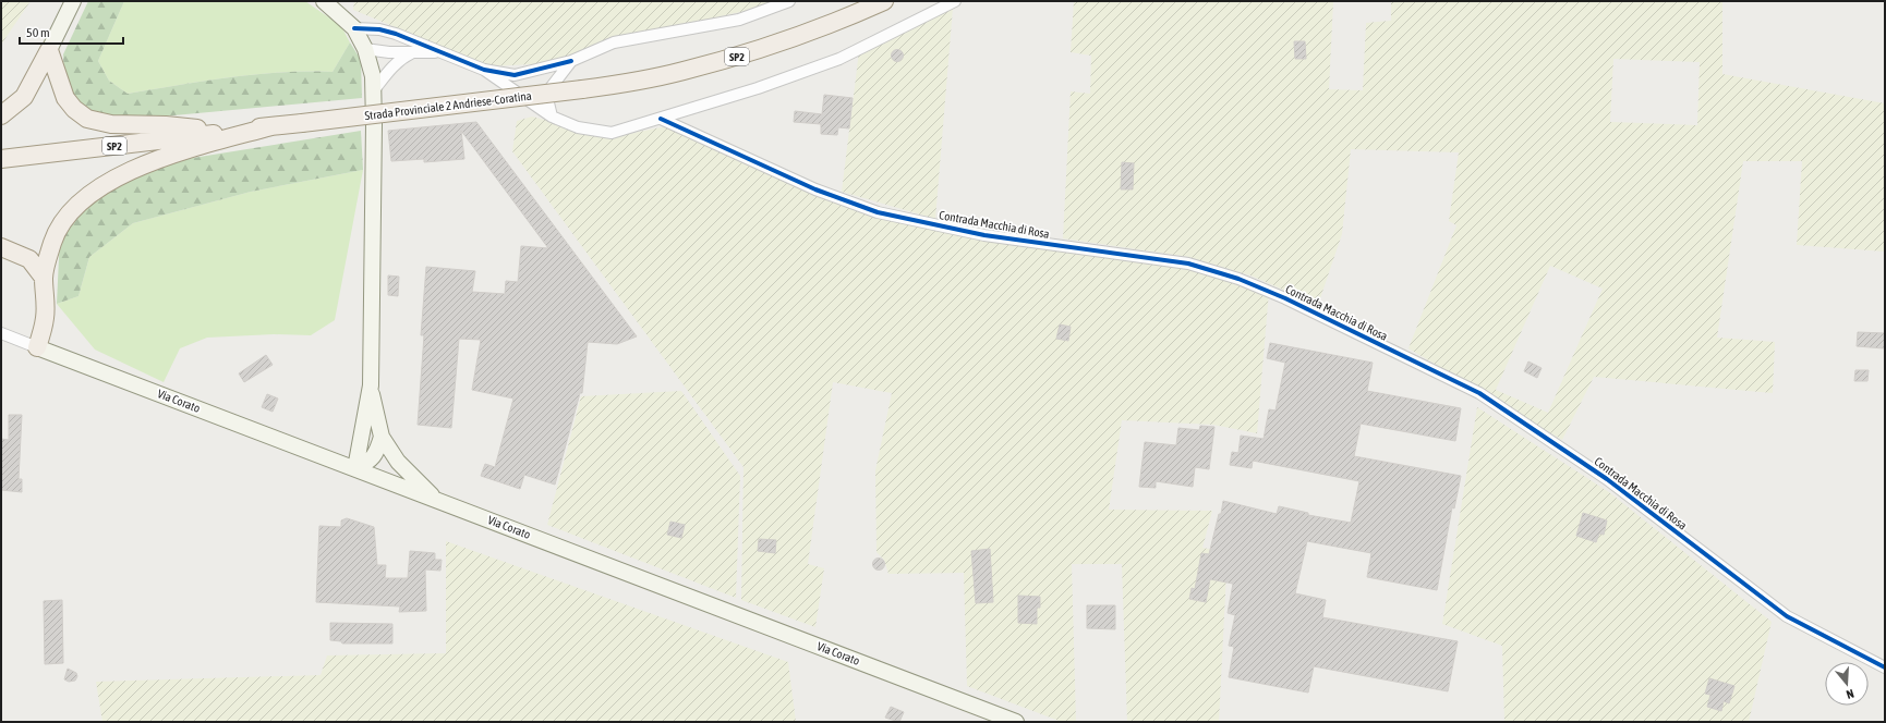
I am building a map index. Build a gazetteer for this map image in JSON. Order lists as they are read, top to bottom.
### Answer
{
  "streets": {
    "main road": ["SP2", "Strada Provinciale 2 Andriese-Coratina", "Via Corato"],
    "street": ["Contrada Macchia di Rosa"]
  },
  "scale_bar": "50 m",
  "north": "bottom"
}
